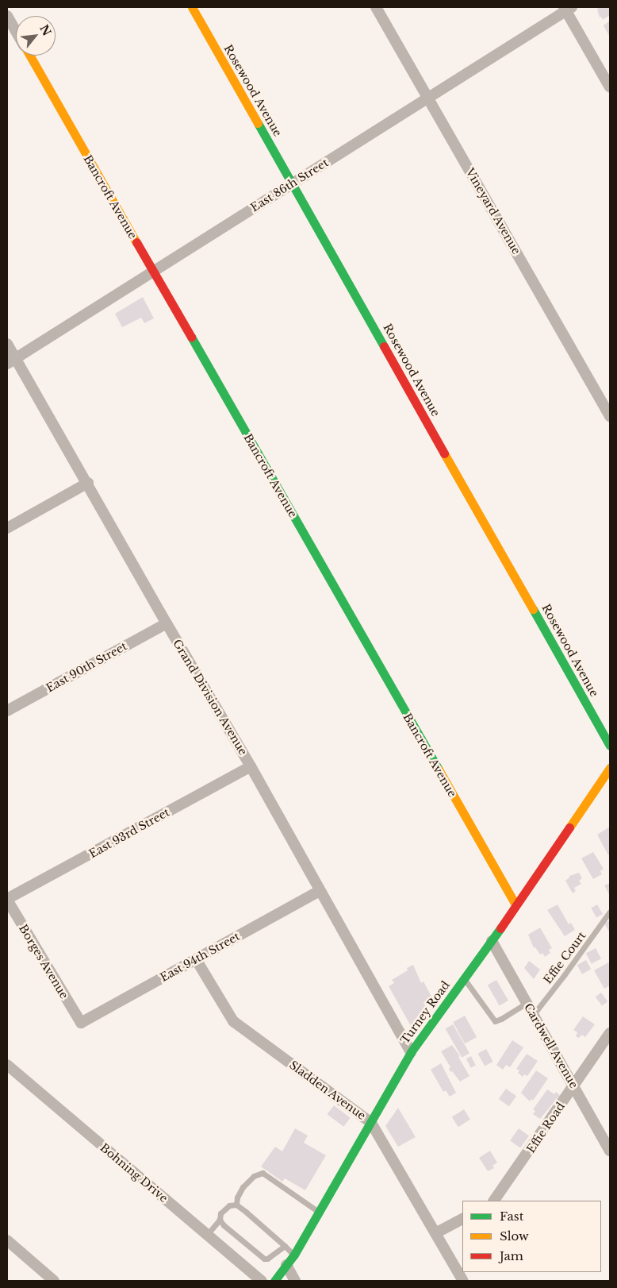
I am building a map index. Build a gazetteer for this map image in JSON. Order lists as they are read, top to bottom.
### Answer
{
  "streets": {
    "street": [
      "Rosewood Avenue",
      "East 86th Street",
      "Bancroft Avenue",
      "Vineyard Avenue",
      "East 90th Street",
      "Grand Division Avenue",
      "East 93rd Street",
      "East 94th Street",
      "Borges Avenue",
      "Turney Road",
      "Cardwell Avenue",
      "Sladden Avenue",
      "Effie Road",
      "Bohning Drive"
    ],
    "lane": ["Effie Court"]
  },
  "crossings": [
    ["Rosewood Avenue", "East 86th Street"],
    ["East 86th Street", "Bancroft Avenue"],
    ["East 86th Street", "Vineyard Avenue"],
    ["East 86th Street", "Grand Division Avenue"],
    ["Bancroft Avenue", "Turney Road"],
    ["East 90th Street", "Grand Division Avenue"],
    ["Grand Division Avenue", "East 93rd Street"],
    ["Grand Division Avenue", "East 94th Street"],
    ["Grand Division Avenue", "Turney Road"],
    ["East 93rd Street", "Borges Avenue"],
    ["East 94th Street", "Borges Avenue"],
    ["East 94th Street", "Sladden Avenue"],
    ["Effie Court", "Cardwell Avenue"],
    ["Turney Road", "Cardwell Avenue"],
    ["Turney Road", "Sladden Avenue"],
    ["Cardwell Avenue", "Effie Road"]
  ],
  "legend": ["Fast", "Slow", "Jam"],
  "north": "top right"
}
